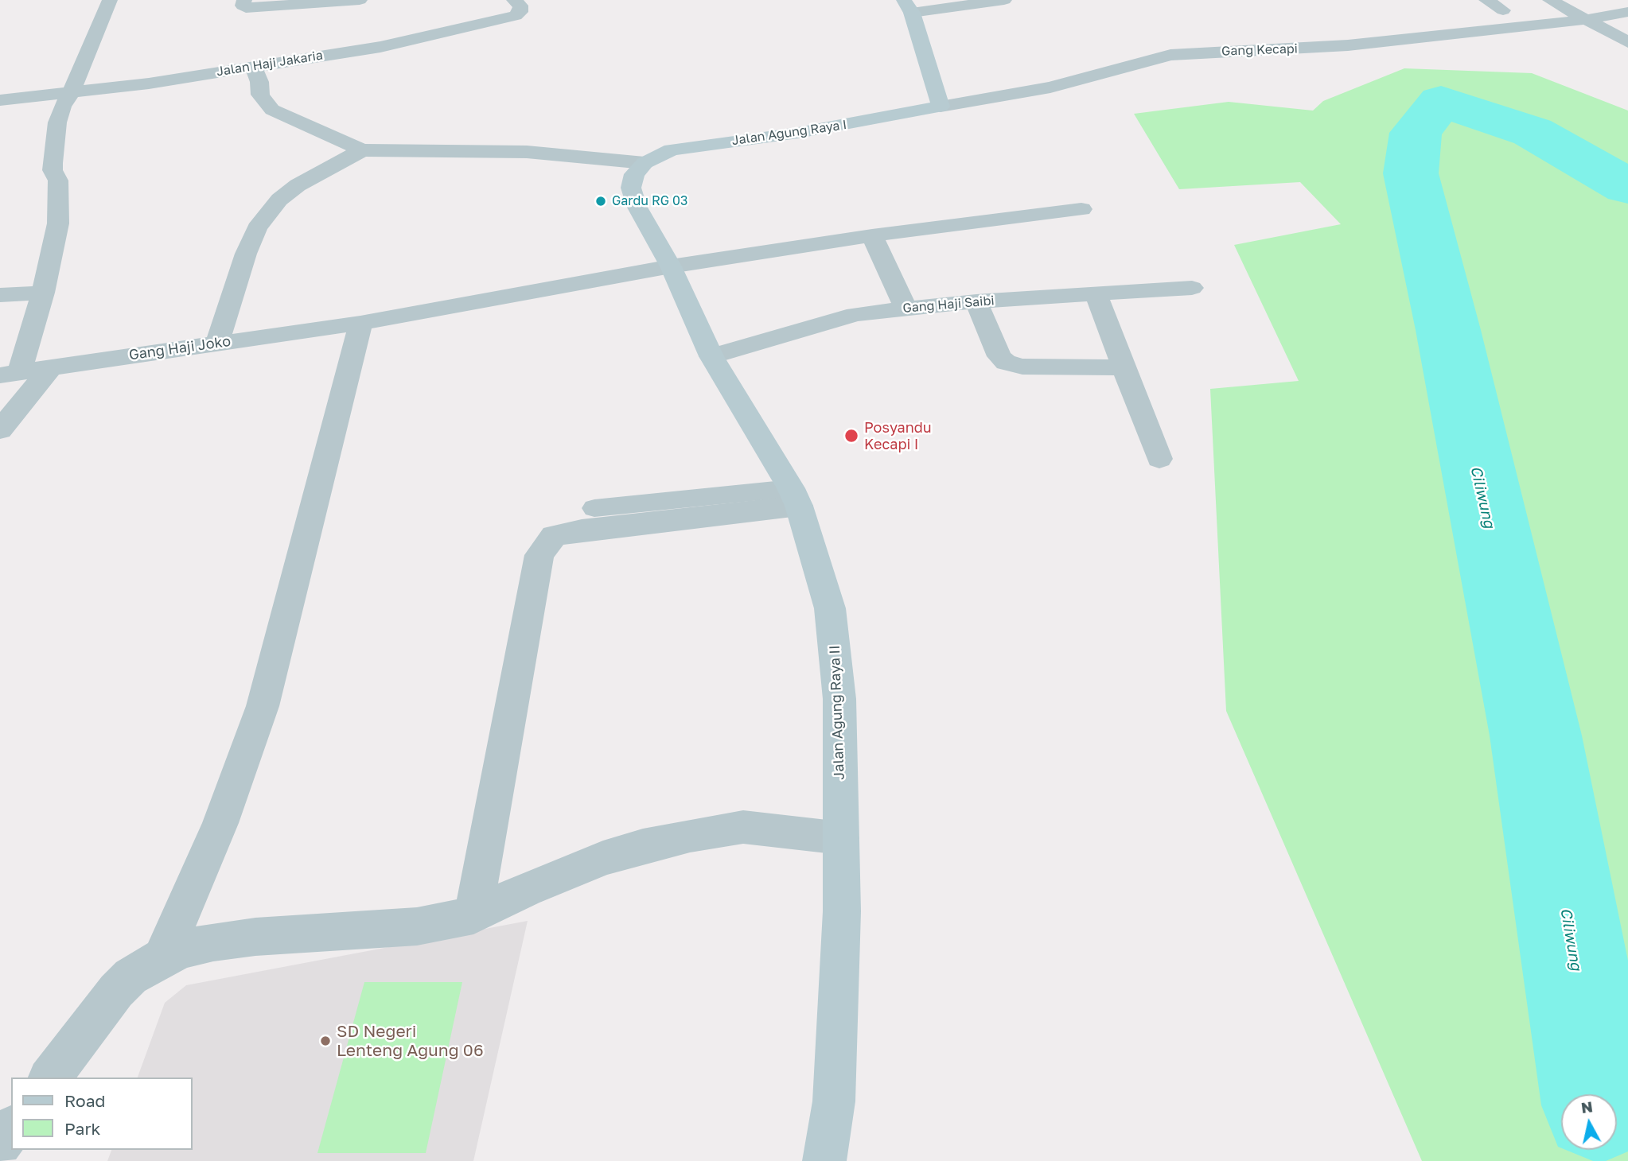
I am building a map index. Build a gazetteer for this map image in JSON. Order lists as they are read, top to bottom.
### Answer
{
  "streets": {
    "street": [
      "Gang Kecapi",
      "Jalan Haji Jakaria",
      "Jalan Agung Raya I",
      "Gang Haji Saibi",
      "Gang Haji Joko",
      "Jalan Agung Raya II"
    ]
  },
  "crossings": [
    ["Gang Kecapi", "Jalan Agung Raya I"],
    ["Gang Haji Saibi", "Jalan Agung Raya II"],
    ["Gang Haji Joko", "Jalan Agung Raya II"]
  ],
  "water": ["Ciliwung"],
  "places": ["Gardu RG 03", "Posyandu Kecapi I", "SD Negeri Lenteng Agung 06"],
  "legend": ["Road", "Park"],
  "north": "top"
}
